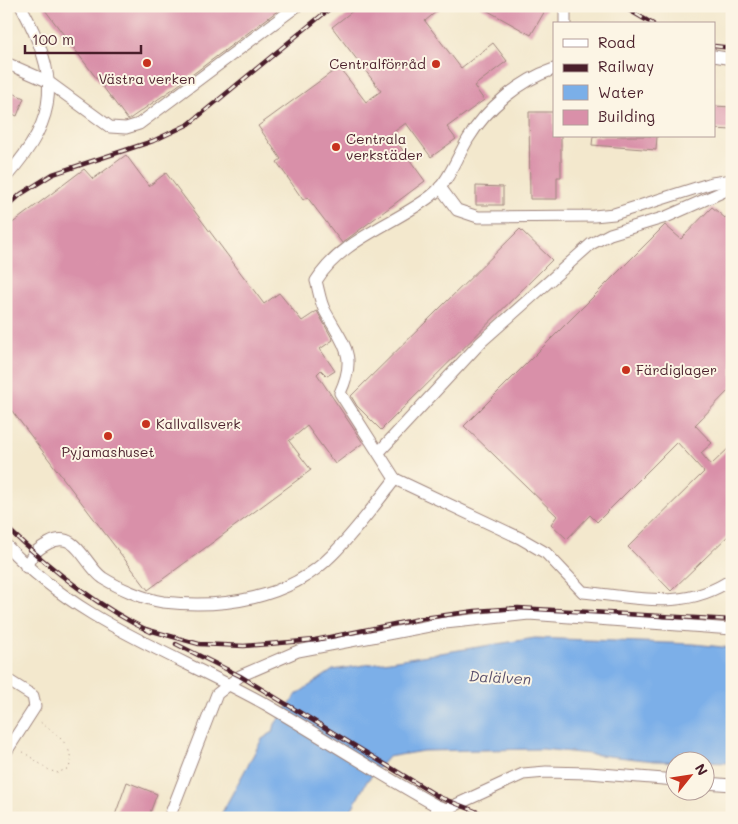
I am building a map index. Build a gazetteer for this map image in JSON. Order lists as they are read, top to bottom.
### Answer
{
  "water": ["Dalälven"],
  "places": [
    "Västra verken",
    "Centralförråd",
    "Centrala verkstäder",
    "Färdiglager",
    "Kallvallsverk",
    "Pyjamashuset"
  ],
  "legend": [
    "Road",
    "Railway",
    "Water",
    "Building"
  ],
  "scale_bar": "100 m",
  "north": "top right"
}
